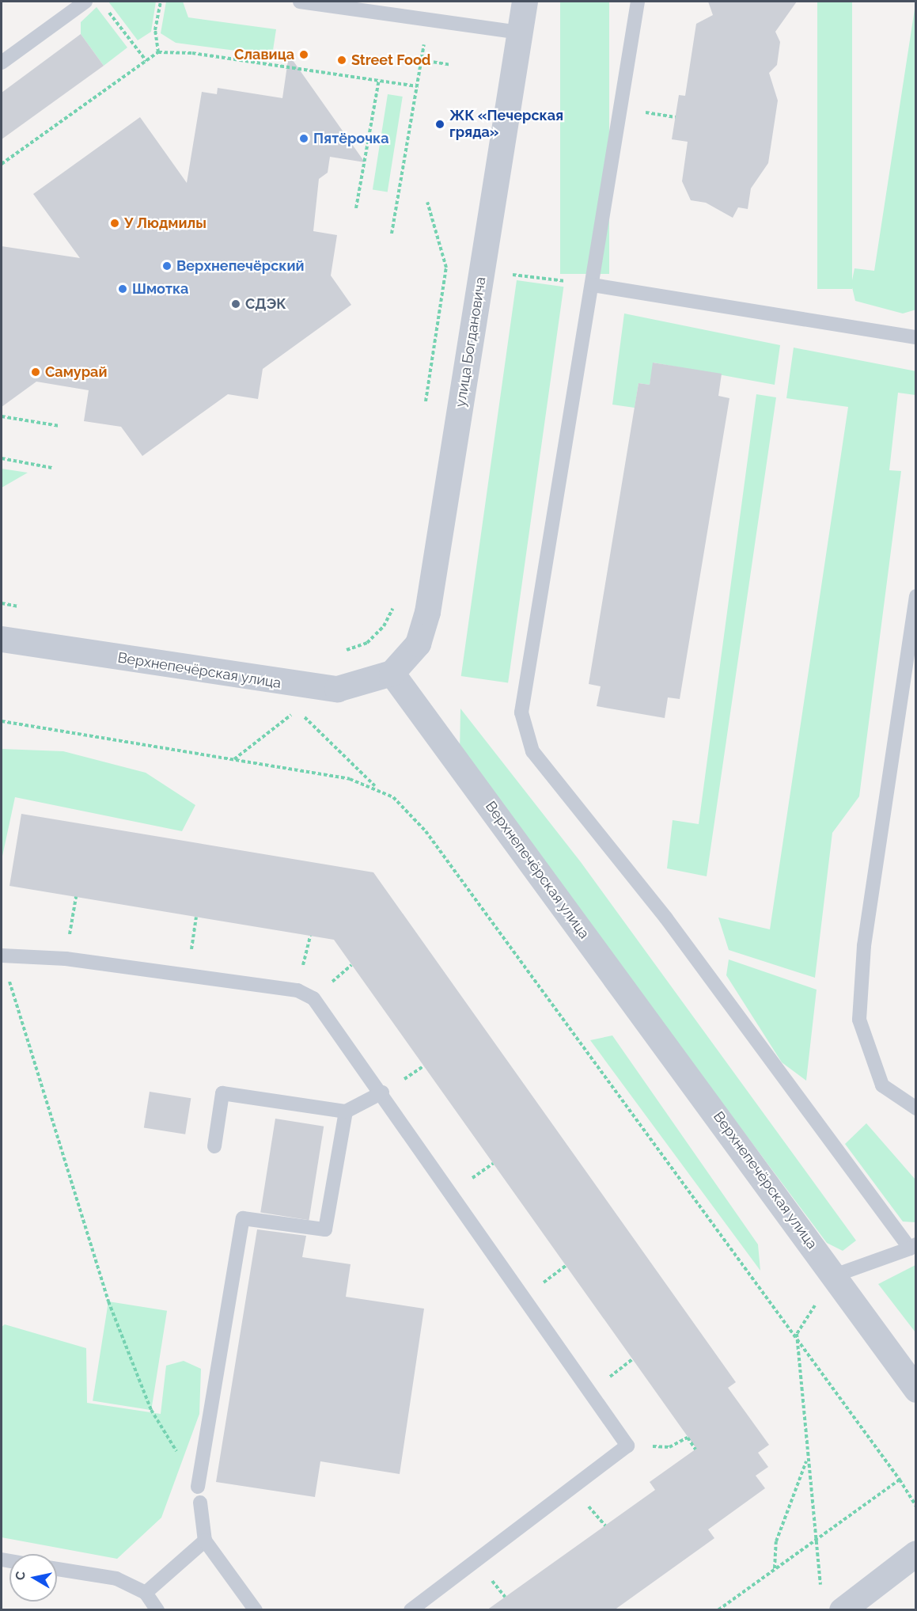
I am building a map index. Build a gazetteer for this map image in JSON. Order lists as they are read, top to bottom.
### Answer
{
  "streets": {
    "street": ["улица Богдановича", "Верхнепечёрская улица"]
  },
  "crossings": [
    ["улица Богдановича", "Верхнепечёрская улица"]
  ],
  "places": [
    "Славица",
    "Street Food",
    "ЖК «Печерская гряда»",
    "Пятёрочка",
    "У Людмилы",
    "Верхнепечёрский",
    "Шмотка",
    "СДЭК",
    "Самурай"
  ],
  "north": "left"
}
